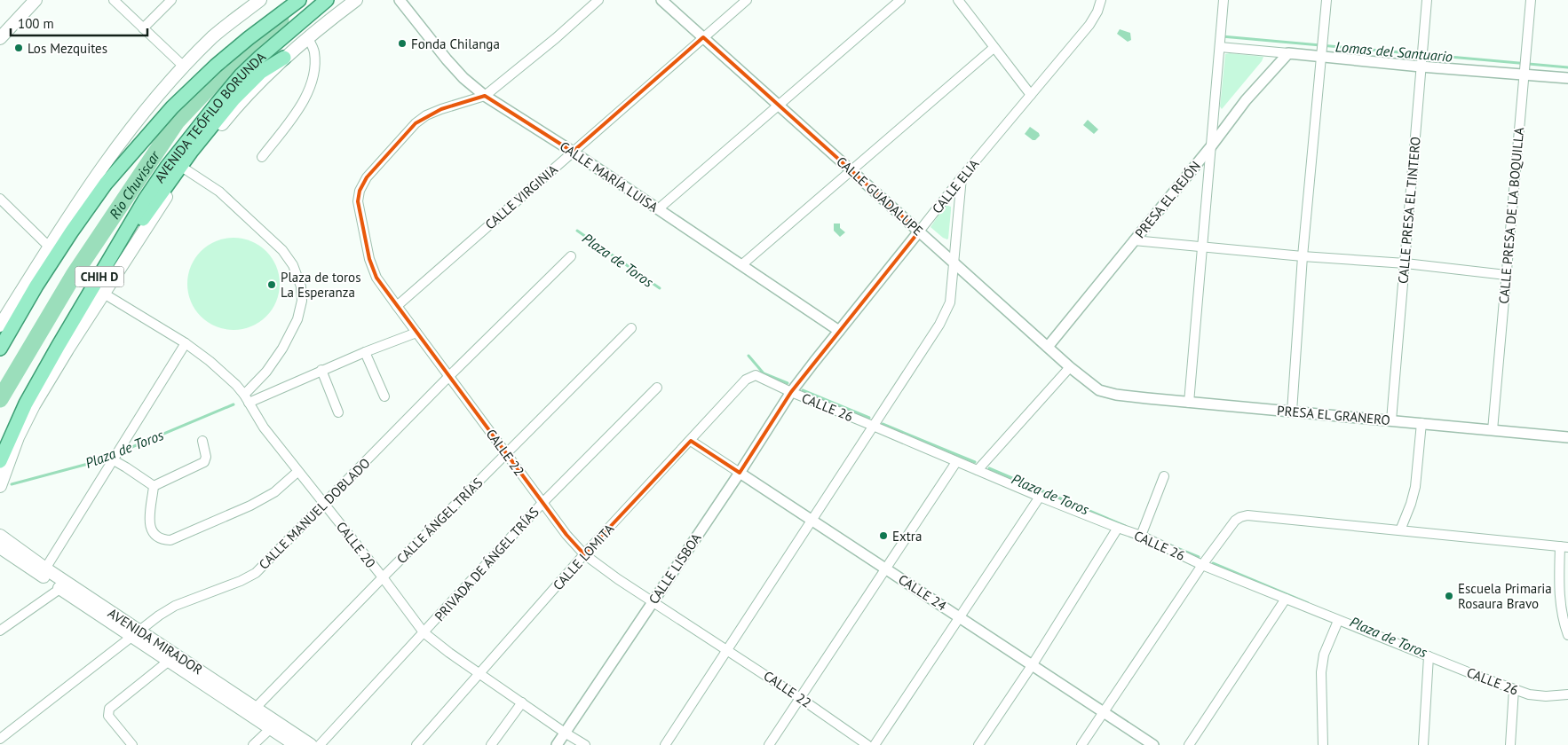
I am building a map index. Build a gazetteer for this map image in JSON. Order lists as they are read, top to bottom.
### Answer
{
  "streets": {
    "main road": ["AVENIDA TEÓFILO BORUNDA", "CHIH D", "AVENIDA MIRADOR"],
    "street": [
      "CALLE MARÍA LUISA",
      "CALLE ELIA",
      "CALLE GUADALUPE",
      "CALLE VIRGINIA",
      "PRESA EL REJÓN",
      "CALLE PRESA EL TINTERO",
      "CALLE PRESA DE LA BOQUILLA",
      "CALLE 26",
      "PRESA EL GRANERO",
      "CALLE 22",
      "CALLE MANUEL DOBLADO",
      "CALLE ÁNGEL TRÍAS",
      "CALLE 20",
      "CALLE LOMITA",
      "PRIVADA DE ÁNGEL TRÍAS",
      "CALLE LISBOA",
      "CALLE 24"
    ]
  },
  "crossings": [
    ["AVENIDA TEÓFILO BORUNDA", "CALLE 20"],
    ["CALLE MARÍA LUISA", "CALLE ELIA"],
    ["CALLE MARÍA LUISA", "CALLE VIRGINIA"],
    ["CALLE MARÍA LUISA", "CALLE 22"],
    ["CALLE ELIA", "CALLE GUADALUPE"],
    ["CALLE ELIA", "CALLE 26"],
    ["CALLE ELIA", "CALLE LISBOA"],
    ["CALLE GUADALUPE", "CALLE VIRGINIA"],
    ["CALLE GUADALUPE", "PRESA EL REJÓN"],
    ["CALLE GUADALUPE", "PRESA EL GRANERO"],
    ["CALLE VIRGINIA", "CALLE 22"],
    ["CALLE PRESA EL TINTERO", "PRESA EL GRANERO"],
    ["CALLE PRESA DE LA BOQUILLA", "PRESA EL GRANERO"],
    ["CALLE 26", "CALLE LOMITA"],
    ["CALLE 26", "CALLE LISBOA"],
    ["CALLE 22", "CALLE MANUEL DOBLADO"],
    ["CALLE 22", "CALLE ÁNGEL TRÍAS"],
    ["CALLE 22", "CALLE LOMITA"],
    ["CALLE 22", "PRIVADA DE ÁNGEL TRÍAS"],
    ["CALLE 22", "CALLE LISBOA"],
    ["CALLE MANUEL DOBLADO", "CALLE 20"],
    ["CALLE MANUEL DOBLADO", "AVENIDA MIRADOR"],
    ["CALLE ÁNGEL TRÍAS", "CALLE 20"],
    ["CALLE ÁNGEL TRÍAS", "AVENIDA MIRADOR"],
    ["CALLE 20", "CALLE LOMITA"],
    ["CALLE 20", "PRIVADA DE ÁNGEL TRÍAS"],
    ["CALLE 20", "CALLE LISBOA"],
    ["CALLE LOMITA", "CALLE 24"],
    ["CALLE LISBOA", "CALLE 24"]
  ],
  "water": ["Lomas del Santuario", "Rio Chuviscar", "Plaza de Toros"],
  "places": [
    "Fonda Chilanga",
    "Los Mezquites",
    "Plaza de toros La Esperanza",
    "Extra",
    "Escuela Primaria Rosaura Bravo"
  ],
  "scale_bar": "100 m"
}
